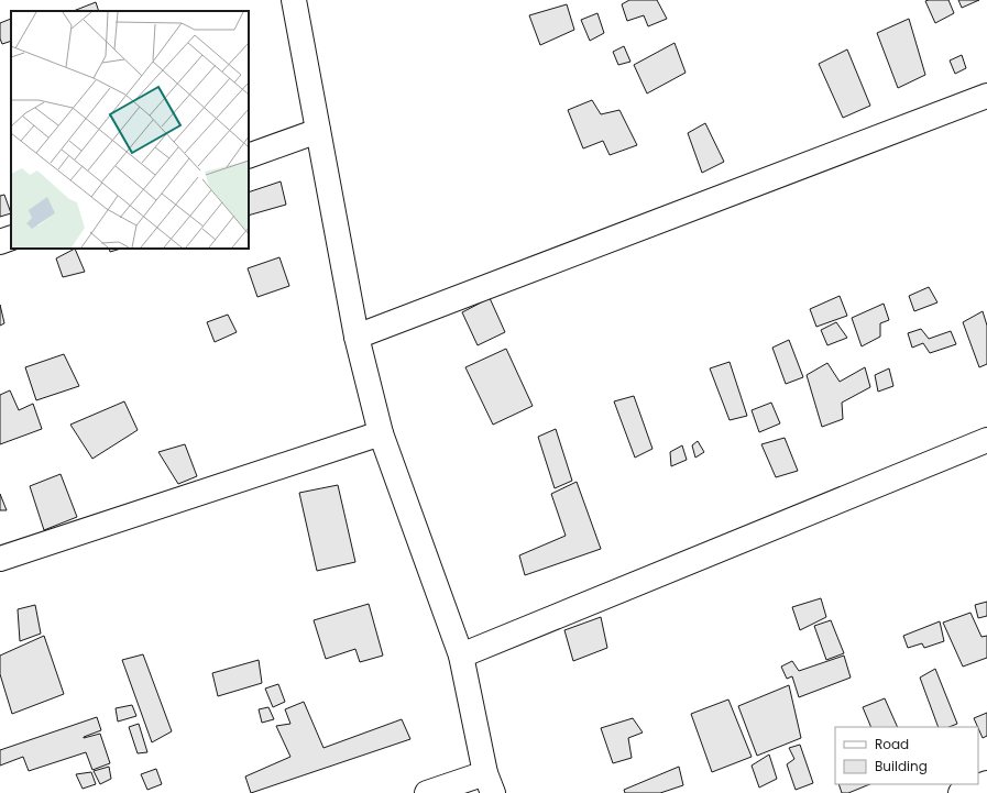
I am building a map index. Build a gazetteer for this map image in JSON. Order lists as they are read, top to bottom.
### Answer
{
  "legend": ["Road", "Building"]
}
